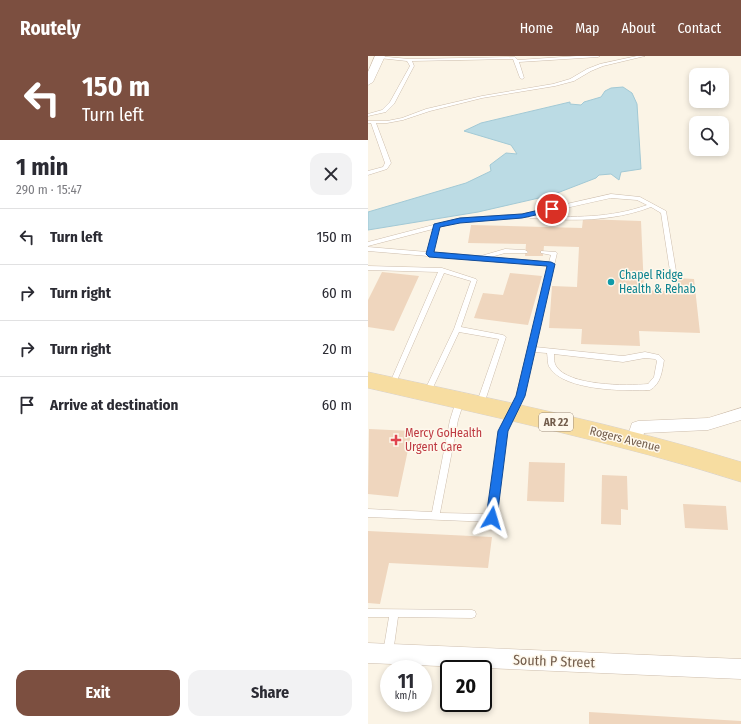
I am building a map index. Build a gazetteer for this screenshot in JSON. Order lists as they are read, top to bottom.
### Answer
{
  "streets": {
    "main road": ["AR 22", "Rogers Avenue"],
    "street": ["South P Street"]
  },
  "places": {
    "other": ["Chapel Ridge Health & Rehab"],
    "health": ["Mercy GoHealth Urgent Care"]
  },
  "page": {
    "header": "Routely",
    "nav": [
      "Home",
      "Map",
      "About",
      "Contact"
    ],
    "turn": ["150 m", "Turn left"],
    "heading": ["1 min", "290 m · 15:47"],
    "list": [
      {
        "name": "Turn left",
        "value": "150 m"
      },
      {
        "name": "Turn right",
        "value": "60 m"
      },
      {
        "name": "Turn right",
        "value": "20 m"
      },
      {
        "name": "Arrive at destination",
        "value": "60 m"
      }
    ],
    "speed": "11 km/h",
    "limit": "20",
    "buttons": ["Exit", "Share"]
  }
}
